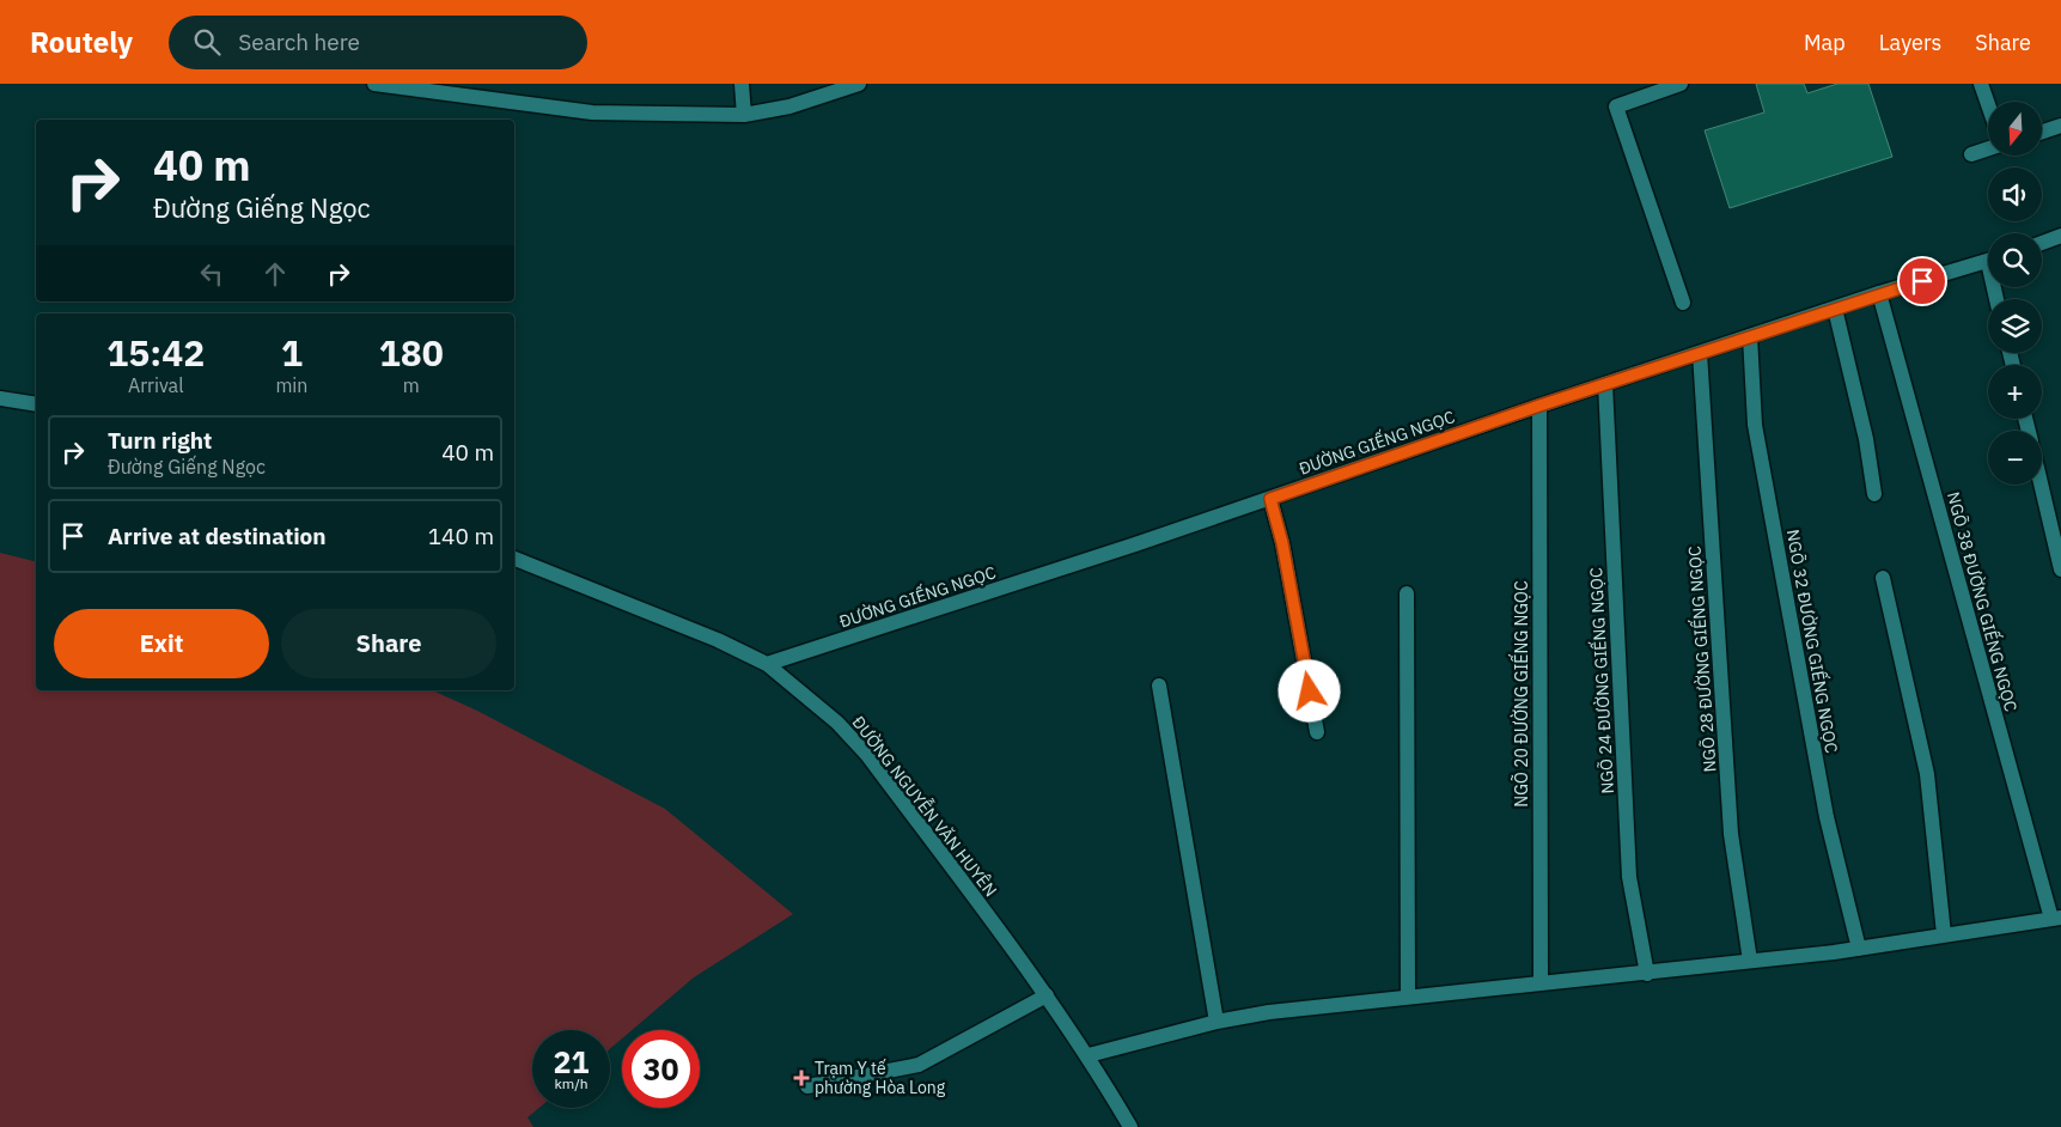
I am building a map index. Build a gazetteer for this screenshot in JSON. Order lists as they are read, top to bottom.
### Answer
{
  "streets": {
    "street": [
      "ĐƯỜNG GIẾNG NGỌC",
      "NGÕ 38 ĐƯỜNG GIẾNG NGỌC",
      "NGÕ 32 ĐƯỜNG GIẾNG NGỌC",
      "NGÕ 28 ĐƯỜNG GIẾNG NGỌC",
      "NGÕ 24 ĐƯỜNG GIẾNG NGỌC",
      "NGÕ 20 ĐƯỜNG GIẾNG NGỌC",
      "ĐƯỜNG NGUYỄN VĂN HUYÊN"
    ]
  },
  "crossings": [
    ["ĐƯỜNG GIẾNG NGỌC", "NGÕ 38 ĐƯỜNG GIẾNG NGỌC"],
    ["ĐƯỜNG GIẾNG NGỌC", "NGÕ 32 ĐƯỜNG GIẾNG NGỌC"],
    ["ĐƯỜNG GIẾNG NGỌC", "NGÕ 28 ĐƯỜNG GIẾNG NGỌC"],
    ["ĐƯỜNG GIẾNG NGỌC", "NGÕ 24 ĐƯỜNG GIẾNG NGỌC"],
    ["ĐƯỜNG GIẾNG NGỌC", "NGÕ 20 ĐƯỜNG GIẾNG NGỌC"],
    ["ĐƯỜNG GIẾNG NGỌC", "ĐƯỜNG NGUYỄN VĂN HUYÊN"]
  ],
  "places": {
    "health": ["Trạm Y tế phường Hòa Long"]
  },
  "north": "bottom",
  "page": {
    "header": "Routely",
    "search": "Search here",
    "nav": ["Map", "Layers", "Share"],
    "map_buttons": ["+", "−"],
    "turn": ["40 m", "Đường Giếng Ngọc"],
    "eta": [
      "15:42",
      "Arrival",
      "1",
      "min",
      "180",
      "m"
    ],
    "list": [
      {
        "name": "Turn right",
        "note": "Đường Giếng Ngọc",
        "value": "40 m"
      },
      {
        "name": "Arrive at destination",
        "value": "140 m"
      }
    ],
    "buttons": ["Exit", "Share"],
    "speed": "21 km/h",
    "limit": "30"
  }
}
